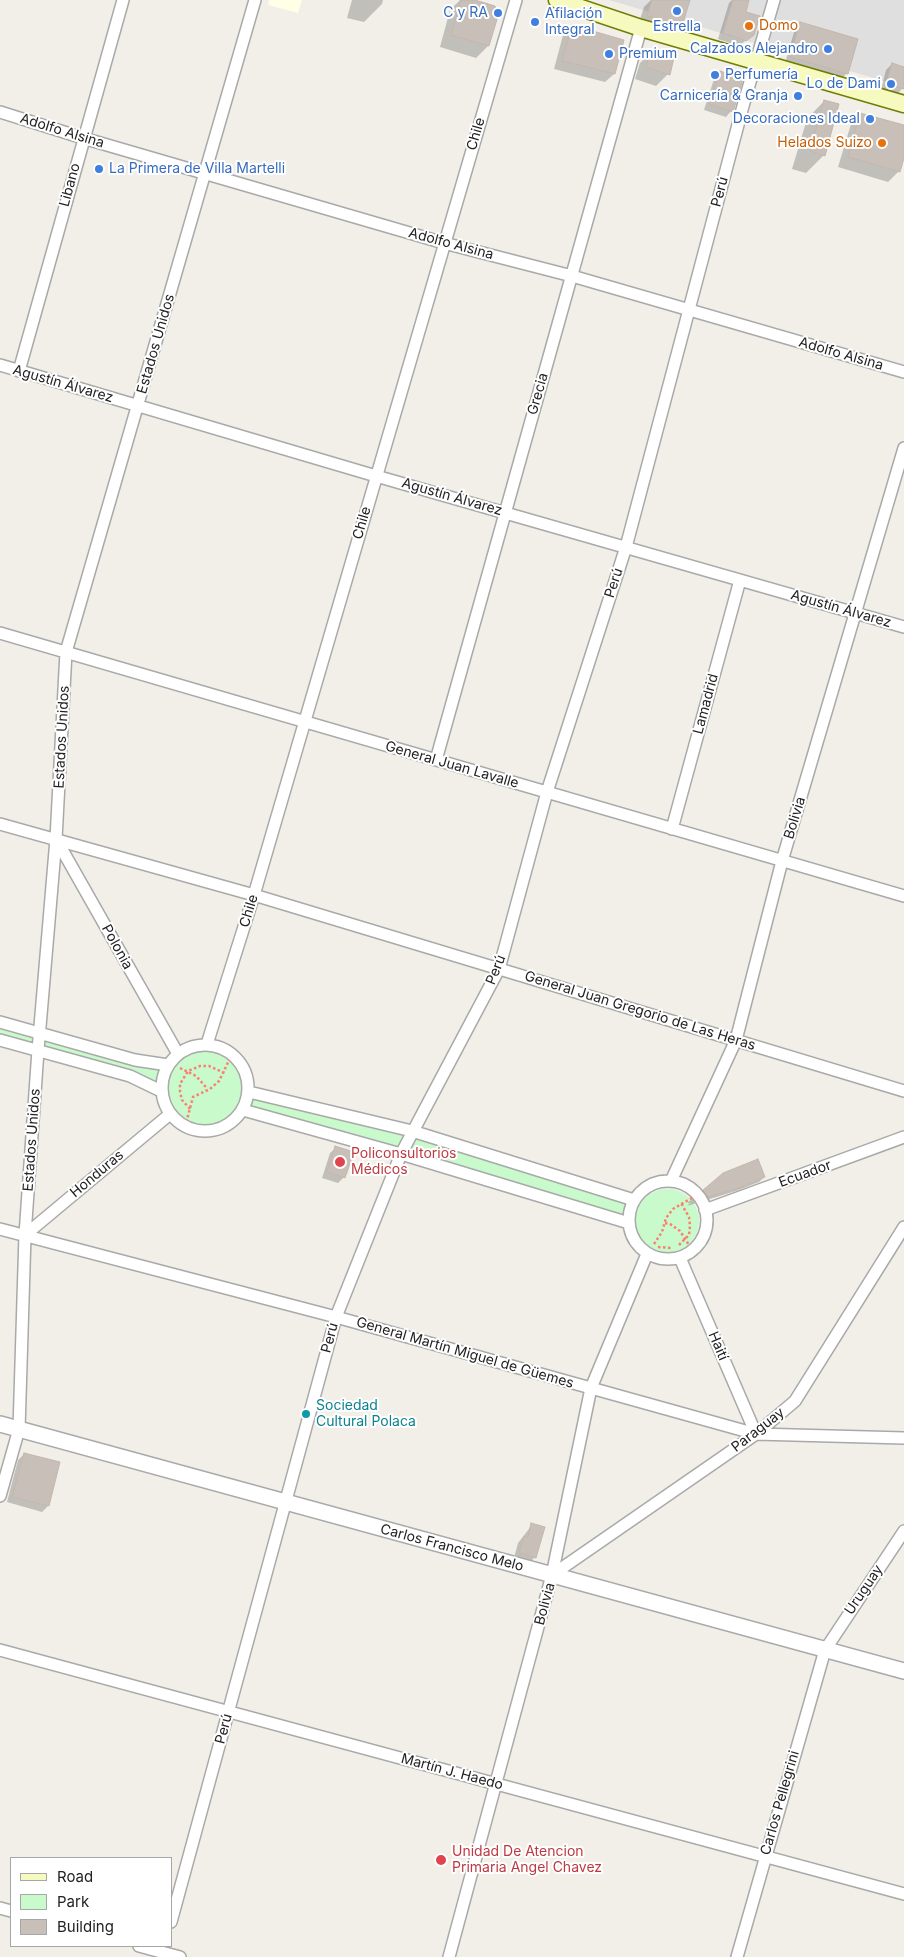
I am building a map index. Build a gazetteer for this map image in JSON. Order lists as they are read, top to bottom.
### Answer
{
  "streets": {
    "street": [
      "Adolfo Alsina",
      "Chile",
      "Libano",
      "Perú",
      "Estados Unidos",
      "Agustín Álvarez",
      "Grecia",
      "Lamadrid",
      "General Juan Lavalle",
      "Bolivia",
      "Polonia",
      "General Juan Gregorio de Las Heras",
      "Honduras",
      "Ecuador",
      "Haití",
      "General Martín Miguel de Güemes",
      "Paraguay",
      "Carlos Francisco Melo",
      "Uruguay",
      "Martín J. Haedo",
      "Carlos Pellegrini"
    ]
  },
  "crossings": [
    ["Adolfo Alsina", "Chile"],
    ["Adolfo Alsina", "Libano"],
    ["Adolfo Alsina", "Perú"],
    ["Adolfo Alsina", "Estados Unidos"],
    ["Adolfo Alsina", "Grecia"],
    ["Chile", "Agustín Álvarez"],
    ["Chile", "General Juan Lavalle"],
    ["Chile", "General Juan Gregorio de Las Heras"],
    ["Libano", "Agustín Álvarez"],
    ["Perú", "Agustín Álvarez"],
    ["Perú", "General Juan Lavalle"],
    ["Perú", "General Juan Gregorio de Las Heras"],
    ["Perú", "General Martín Miguel de Güemes"],
    ["Perú", "Carlos Francisco Melo"],
    ["Perú", "Martín J. Haedo"],
    ["Estados Unidos", "Agustín Álvarez"],
    ["Estados Unidos", "General Juan Lavalle"],
    ["Estados Unidos", "Polonia"],
    ["Estados Unidos", "General Juan Gregorio de Las Heras"],
    ["Estados Unidos", "Honduras"],
    ["Estados Unidos", "General Martín Miguel de Güemes"],
    ["Estados Unidos", "Carlos Francisco Melo"],
    ["Agustín Álvarez", "Grecia"],
    ["Agustín Álvarez", "Lamadrid"],
    ["Agustín Álvarez", "Bolivia"],
    ["Grecia", "General Juan Lavalle"],
    ["Lamadrid", "General Juan Lavalle"],
    ["General Juan Lavalle", "Bolivia"],
    ["Bolivia", "General Juan Gregorio de Las Heras"],
    ["Bolivia", "General Martín Miguel de Güemes"],
    ["Bolivia", "Paraguay"],
    ["Bolivia", "Carlos Francisco Melo"],
    ["Bolivia", "Martín J. Haedo"],
    ["Polonia", "General Juan Gregorio de Las Heras"],
    ["Honduras", "General Martín Miguel de Güemes"],
    ["Haití", "General Martín Miguel de Güemes"],
    ["Haití", "Paraguay"],
    ["General Martín Miguel de Güemes", "Paraguay"],
    ["Paraguay", "Carlos Francisco Melo"],
    ["Carlos Francisco Melo", "Uruguay"],
    ["Carlos Francisco Melo", "Carlos Pellegrini"],
    ["Uruguay", "Carlos Pellegrini"],
    ["Martín J. Haedo", "Carlos Pellegrini"]
  ],
  "places": [
    "Estrella",
    "C y RA",
    "Afilación Integral",
    "Domo",
    "Calzados Alejandro",
    "Premium",
    "Perfumería",
    "Lo de Dami",
    "Carnicería & Granja",
    "Decoraciones Ideal",
    "Helados Suizo",
    "La Primera de Villa Martelli",
    "Policonsultorios Médicos",
    "Sociedad Cultural Polaca",
    "Unidad De Atencion Primaria Angel Chavez"
  ],
  "legend": ["Road", "Park", "Building"]
}
